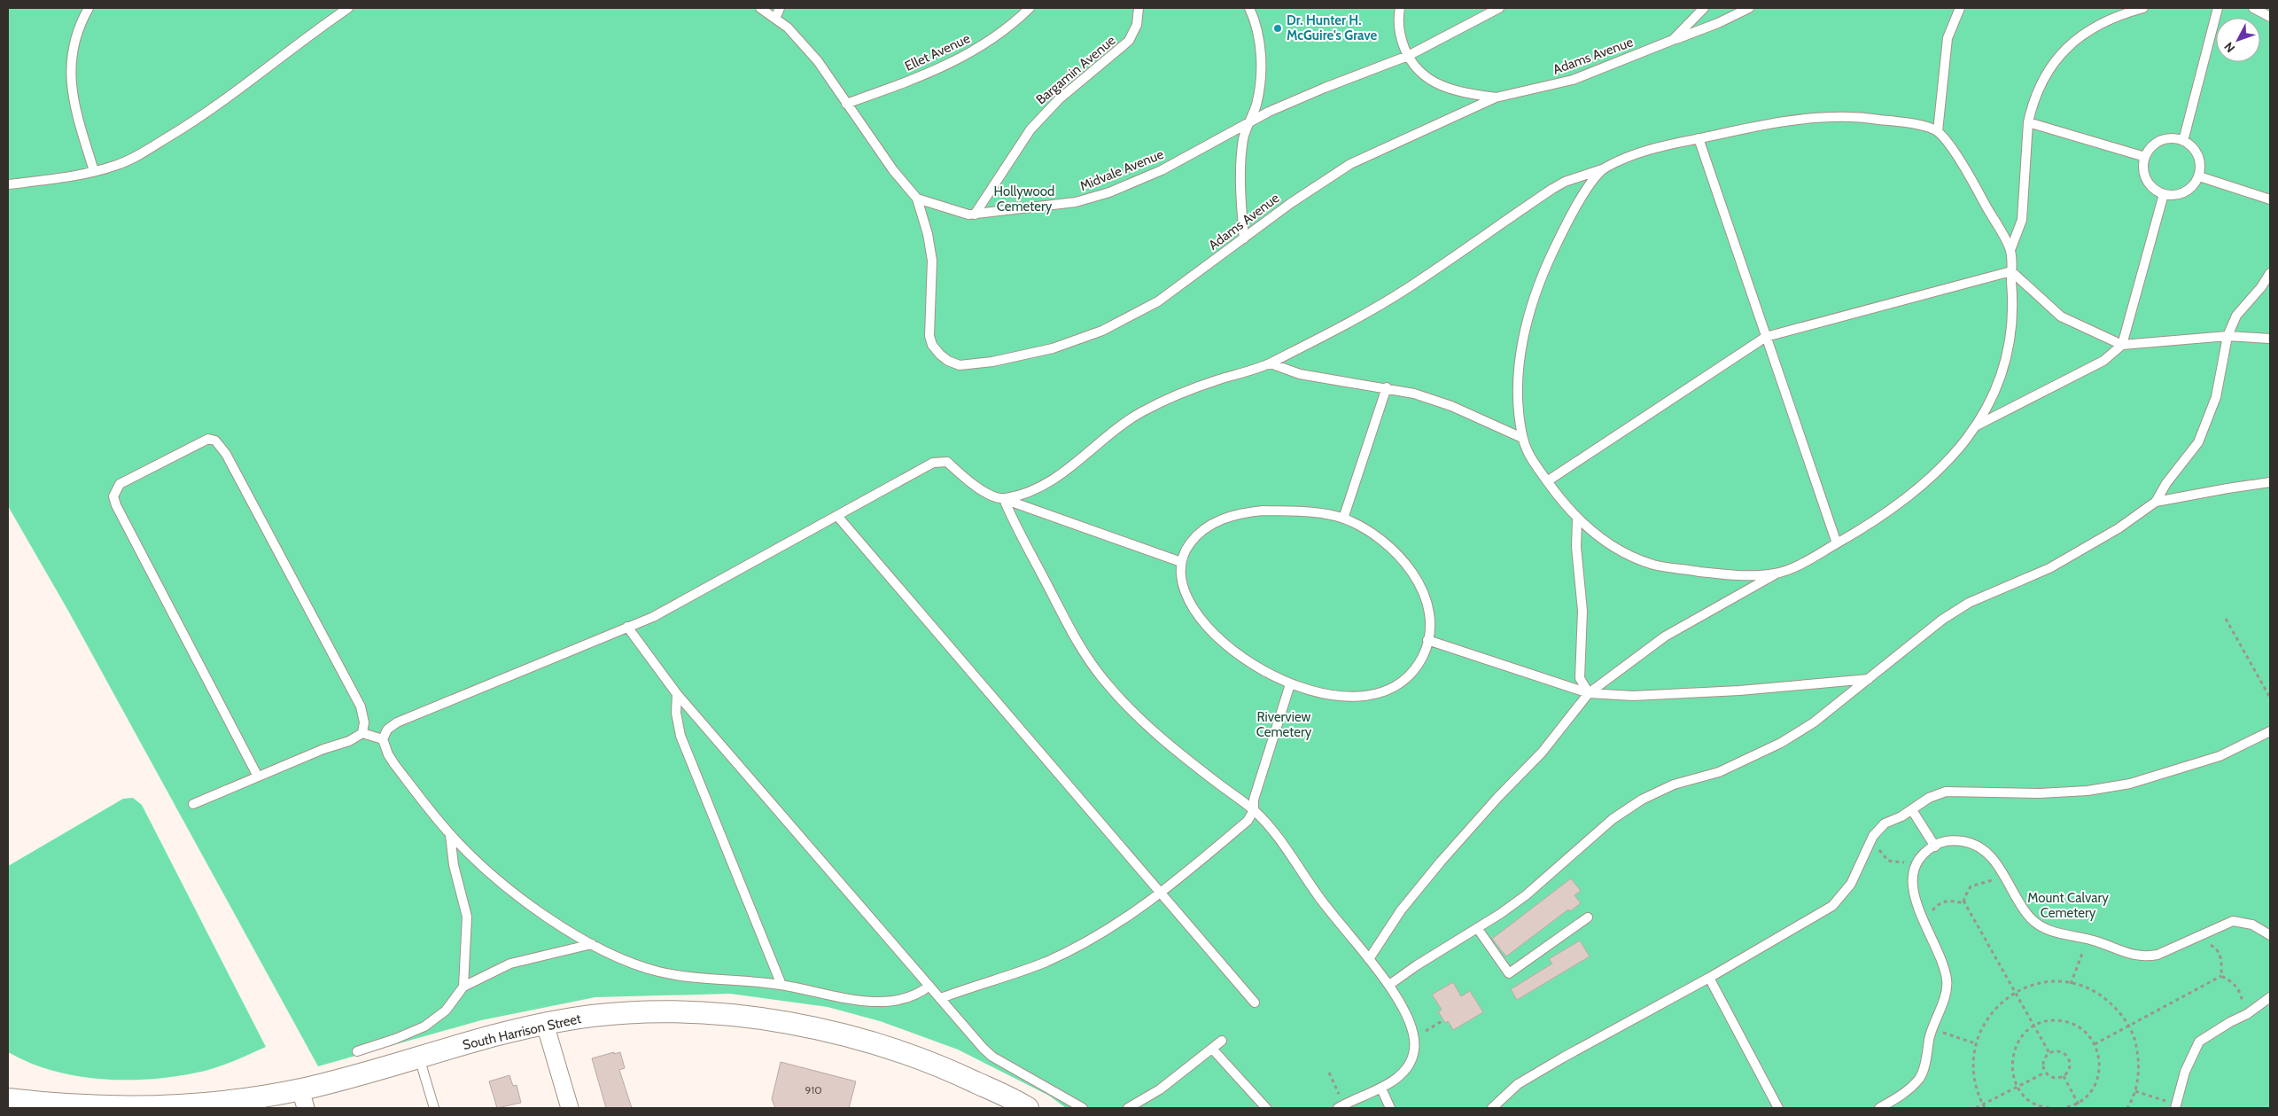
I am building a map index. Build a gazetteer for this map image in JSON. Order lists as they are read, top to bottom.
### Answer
{
  "streets": {
    "street": ["South Harrison Street"],
    "lane": [
      "Ellet Avenue",
      "Adams Avenue",
      "Bargamin Avenue",
      "Midvale Avenue"
    ]
  },
  "crossings": [
    ["Adams Avenue", "Midvale Avenue"],
    ["Bargamin Avenue", "Midvale Avenue"]
  ],
  "parks": ["Hollywood Cemetery", "Riverview Cemetery", "Mount Calvary Cemetery"],
  "places": ["Dr. Hunter H. McGuire's Grave"],
  "house_numbers": ["910"],
  "north": "bottom left"
}
